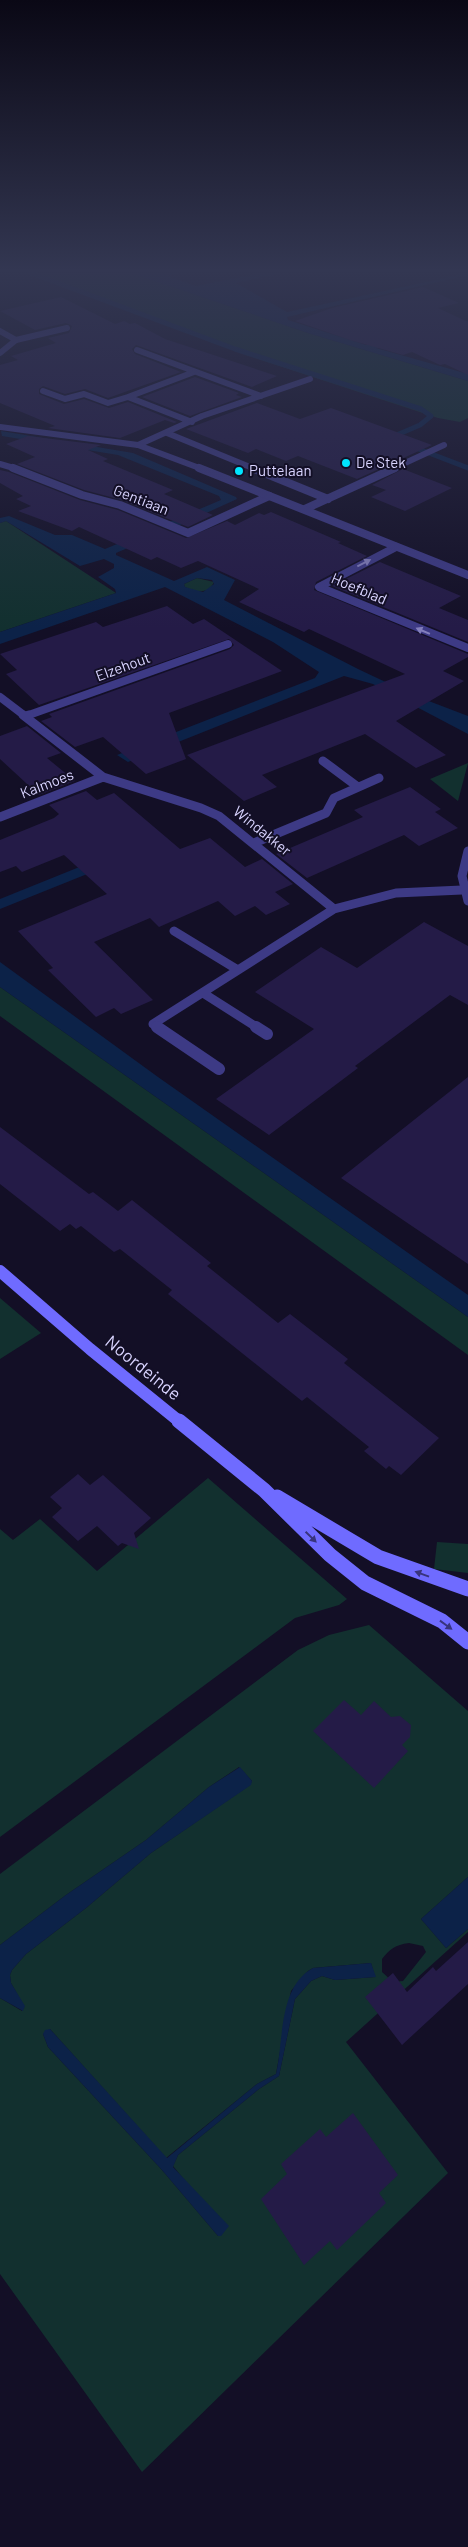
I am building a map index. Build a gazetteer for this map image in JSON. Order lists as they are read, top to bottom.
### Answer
{
  "streets": {
    "main road": ["Noordeinde"],
    "street": [
      "Gentiaan",
      "Hoefblad",
      "Elzehout",
      "Kalmoes",
      "Windakker"
    ]
  },
  "crossings": [
    ["Elzehout", "Windakker"],
    ["Kalmoes", "Windakker"]
  ],
  "places": ["De Stek", "Puttelaan"]
}
